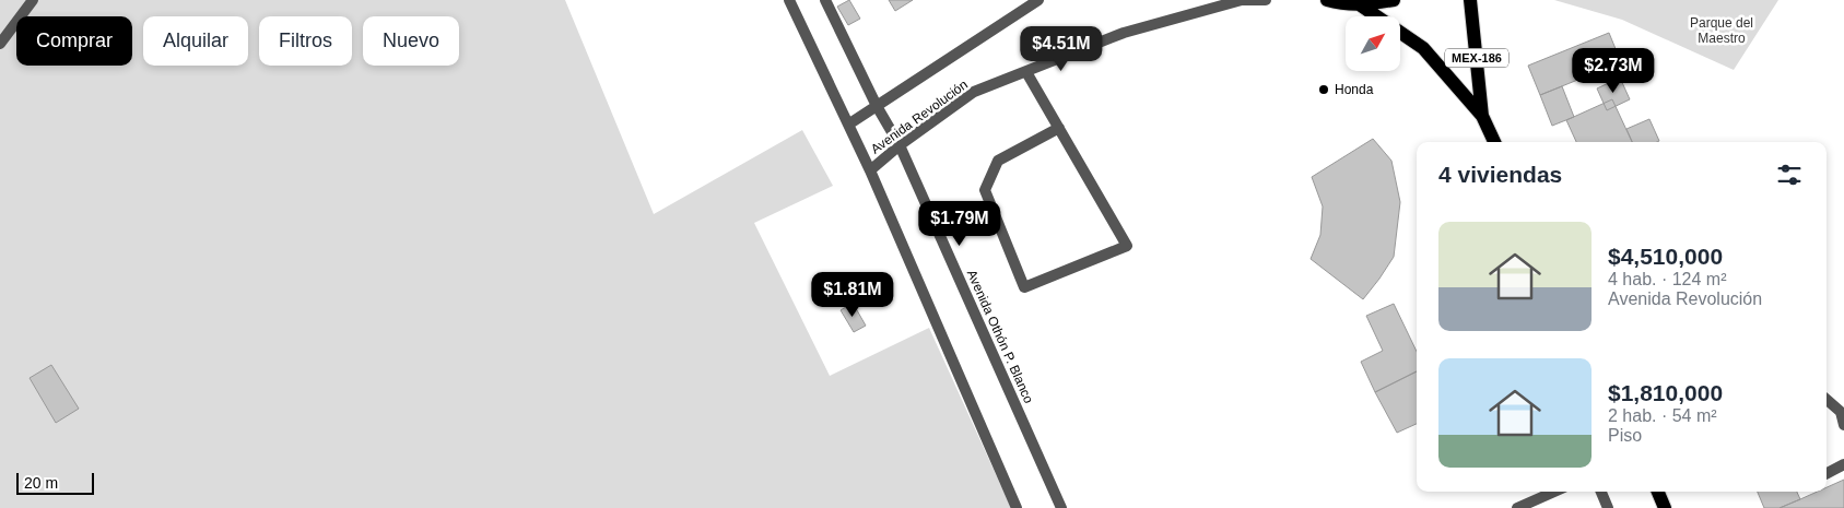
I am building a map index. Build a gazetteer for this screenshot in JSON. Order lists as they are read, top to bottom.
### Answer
{
  "streets": {
    "main road": ["MEX-186"],
    "street": ["Avenida Revolución", "Avenida Othón P. Blanco"]
  },
  "crossings": [
    ["Avenida Revolución", "Avenida Othón P. Blanco"]
  ],
  "parks": ["Parque del Maestro"],
  "places": ["Honda"],
  "scale_bar": "20 m",
  "north": "top right",
  "page": {
    "chip": [
      "Comprar",
      "Alquilar",
      "Filtros",
      "Nuevo"
    ],
    "price": [
      "$4.51M",
      "$2.73M",
      "$1.79M",
      "$1.81M"
    ],
    "heading": "4 viviendas",
    "list": [
      {
        "name": "$4,510,000",
        "note": "4 hab. · 124 m² · Avenida Revolución"
      },
      {
        "name": "$1,810,000",
        "note": "2 hab. · 54 m² · Piso"
      }
    ],
    "scale": "20 m"
  }
}
